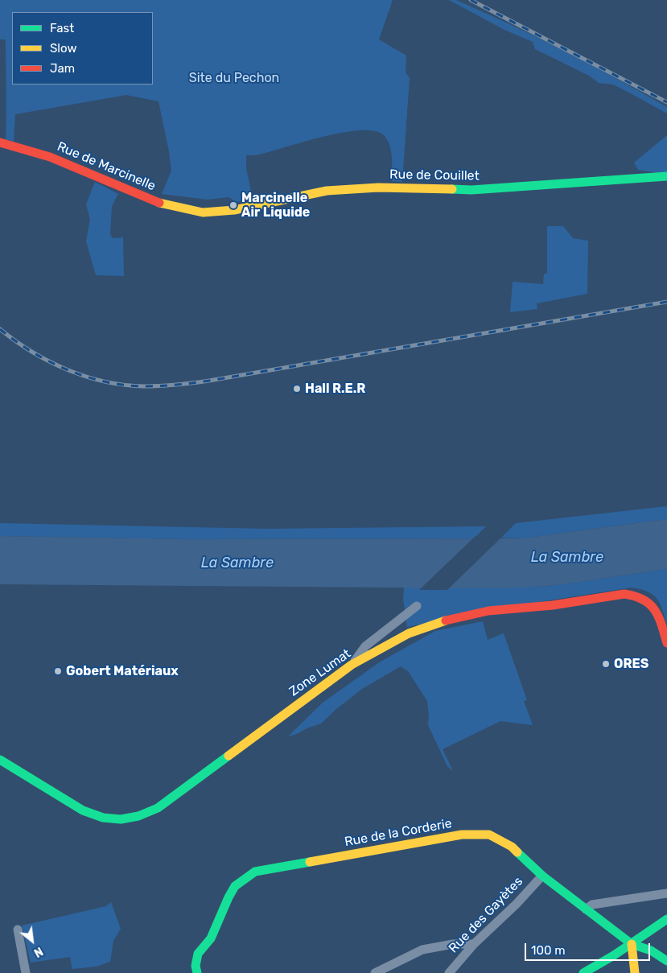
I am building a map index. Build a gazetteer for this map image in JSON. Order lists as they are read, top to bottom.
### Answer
{
  "streets": {
    "street": [
      "Rue de Marcinelle",
      "Rue de Couillet",
      "Zone Lumat",
      "Rue de la Corderie",
      "Rue des Gayètes"
    ]
  },
  "crossings": [
    ["Rue de Marcinelle", "Rue de Couillet"],
    ["Rue de la Corderie", "Rue des Gayètes"]
  ],
  "water": ["La Sambre"],
  "parks": ["Site du Pechon"],
  "places": [
    "Marcinelle Air Liquide",
    "Hall R.E.R",
    "ORES",
    "Gobert Matériaux"
  ],
  "legend": ["Fast", "Slow", "Jam"],
  "scale_bar": "100 m",
  "north": "bottom right"
}
